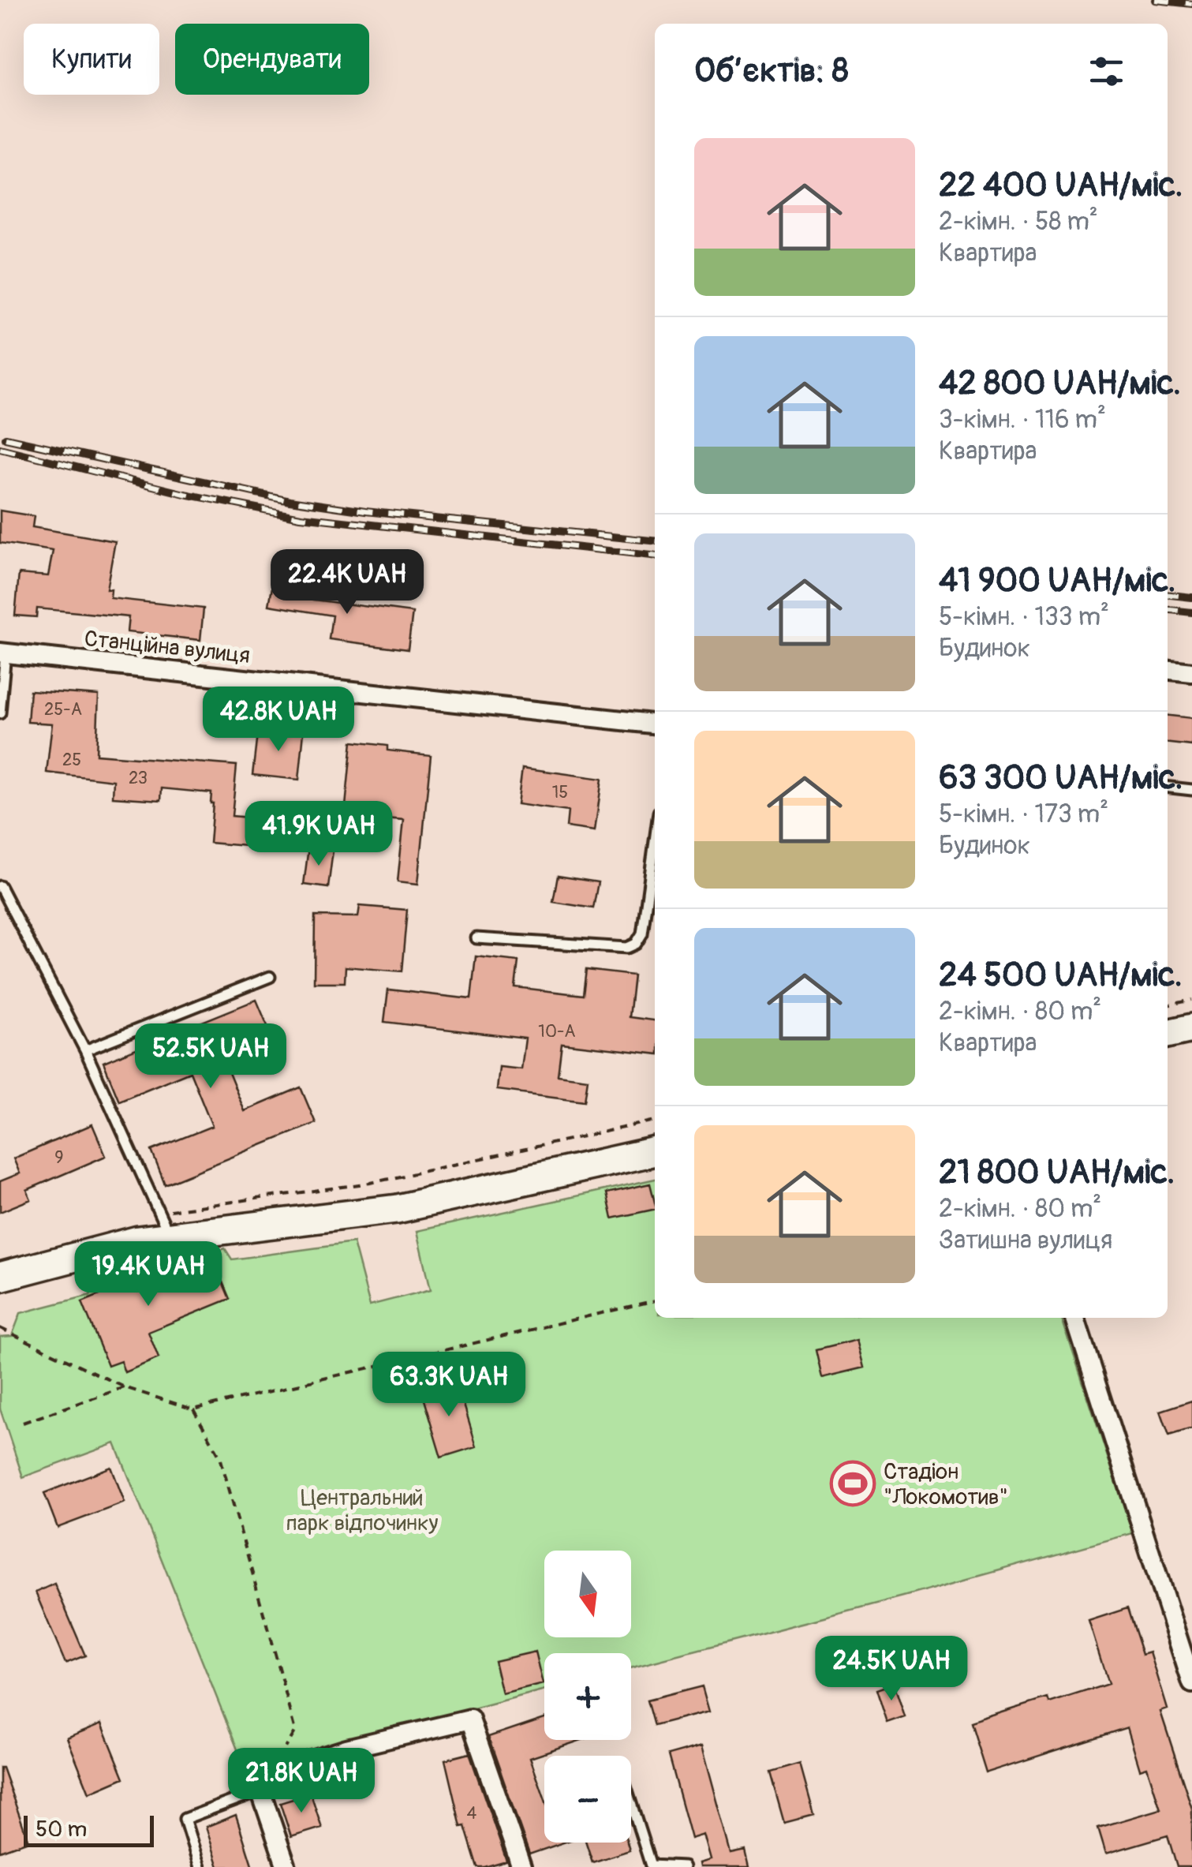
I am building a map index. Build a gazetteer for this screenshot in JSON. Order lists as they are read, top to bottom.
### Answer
{
  "streets": {
    "street": ["Станційна вулиця"]
  },
  "parks": ["Центральний парк відпочинку"],
  "places": {
    "sports": ["Стадіон \"Локомотив\""]
  },
  "house_numbers": [
    "25-А",
    "25",
    "23",
    "15",
    "10-А",
    "9",
    "4"
  ],
  "scale_bar": "50 m",
  "north": "bottom",
  "page": {
    "chip": ["Купити", "Орендувати"],
    "heading": "Об’єктів: 8",
    "list": [
      {
        "name": "22 400 UAH/міс.",
        "note": "2-кімн. · 58 m² · Квартира"
      },
      {
        "name": "42 800 UAH/міс.",
        "note": "3-кімн. · 116 m² · Квартира"
      },
      {
        "name": "41 900 UAH/міс.",
        "note": "5-кімн. · 133 m² · Будинок"
      },
      {
        "name": "63 300 UAH/міс.",
        "note": "5-кімн. · 173 m² · Будинок"
      },
      {
        "name": "24 500 UAH/міс.",
        "note": "2-кімн. · 80 m² · Квартира"
      },
      {
        "name": "21 800 UAH/міс.",
        "note": "2-кімн. · 80 m² · Затишна вулиця"
      }
    ],
    "price": [
      "22.4K UAH",
      "42.8K UAH",
      "41.9K UAH",
      "52.5K UAH",
      "19.4K UAH",
      "63.3K UAH",
      "24.5K UAH",
      "21.8K UAH"
    ],
    "map_buttons": ["+", "−"],
    "scale": "50 m"
  }
}
